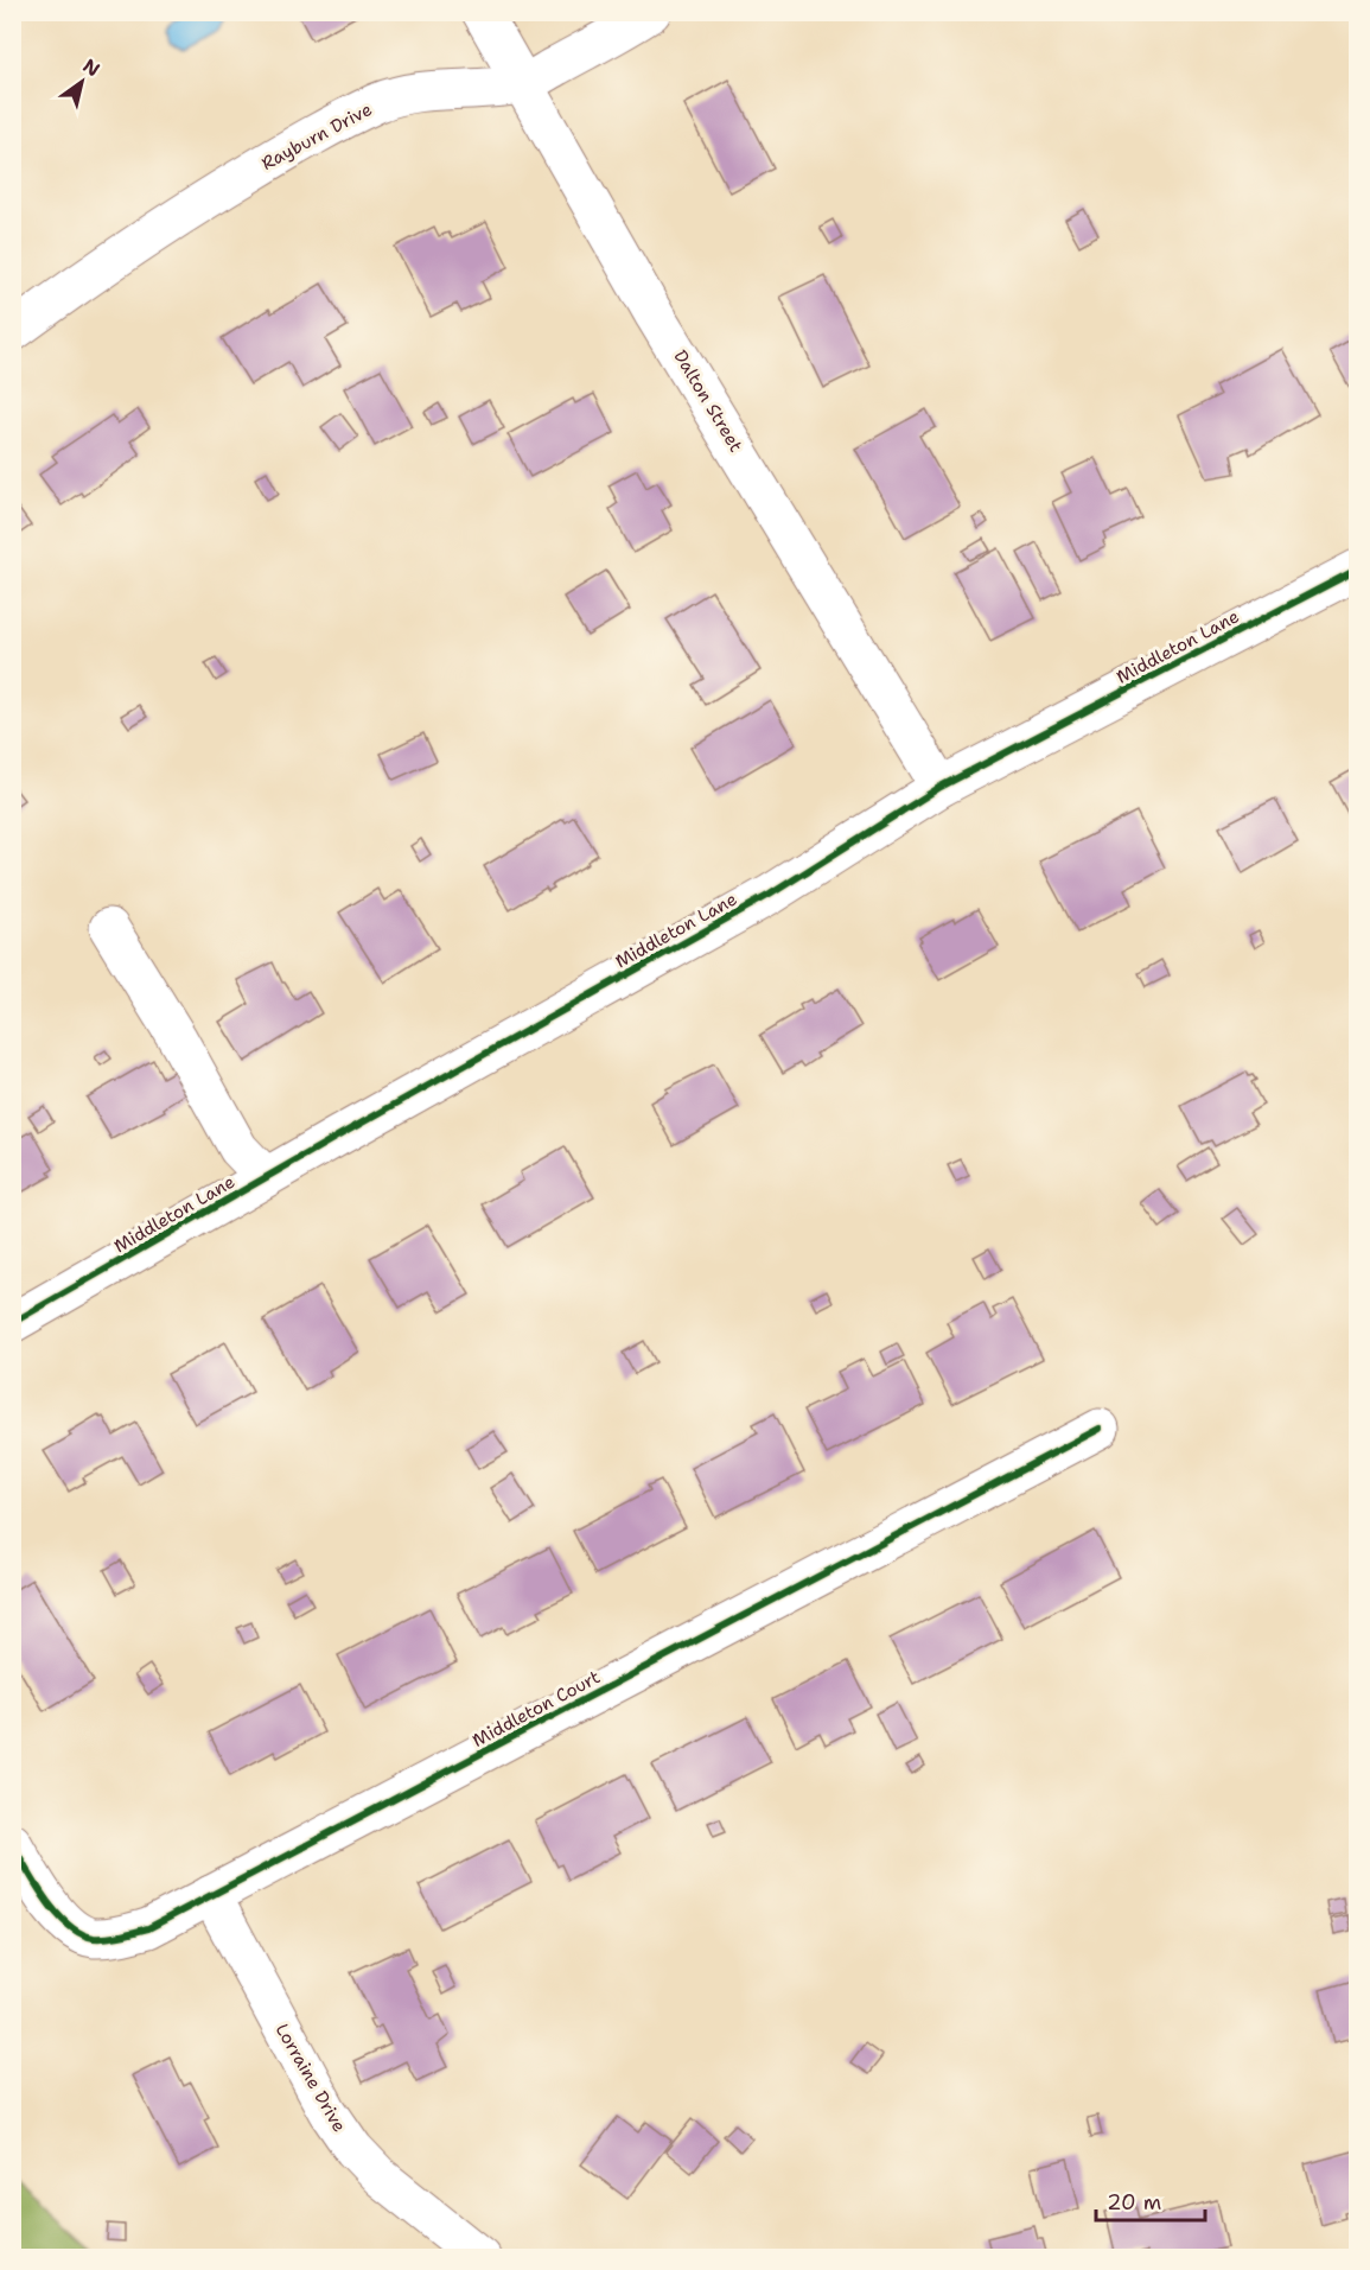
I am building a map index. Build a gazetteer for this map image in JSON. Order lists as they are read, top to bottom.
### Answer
{
  "streets": {
    "street": [
      "Rayburn Drive",
      "Dalton Street",
      "Middleton Lane",
      "Middleton Court",
      "Lorraine Drive"
    ]
  },
  "crossings": [
    ["Rayburn Drive", "Dalton Street"],
    ["Dalton Street", "Middleton Lane"],
    ["Middleton Court", "Lorraine Drive"]
  ],
  "scale_bar": "20 m",
  "north": "top right"
}
